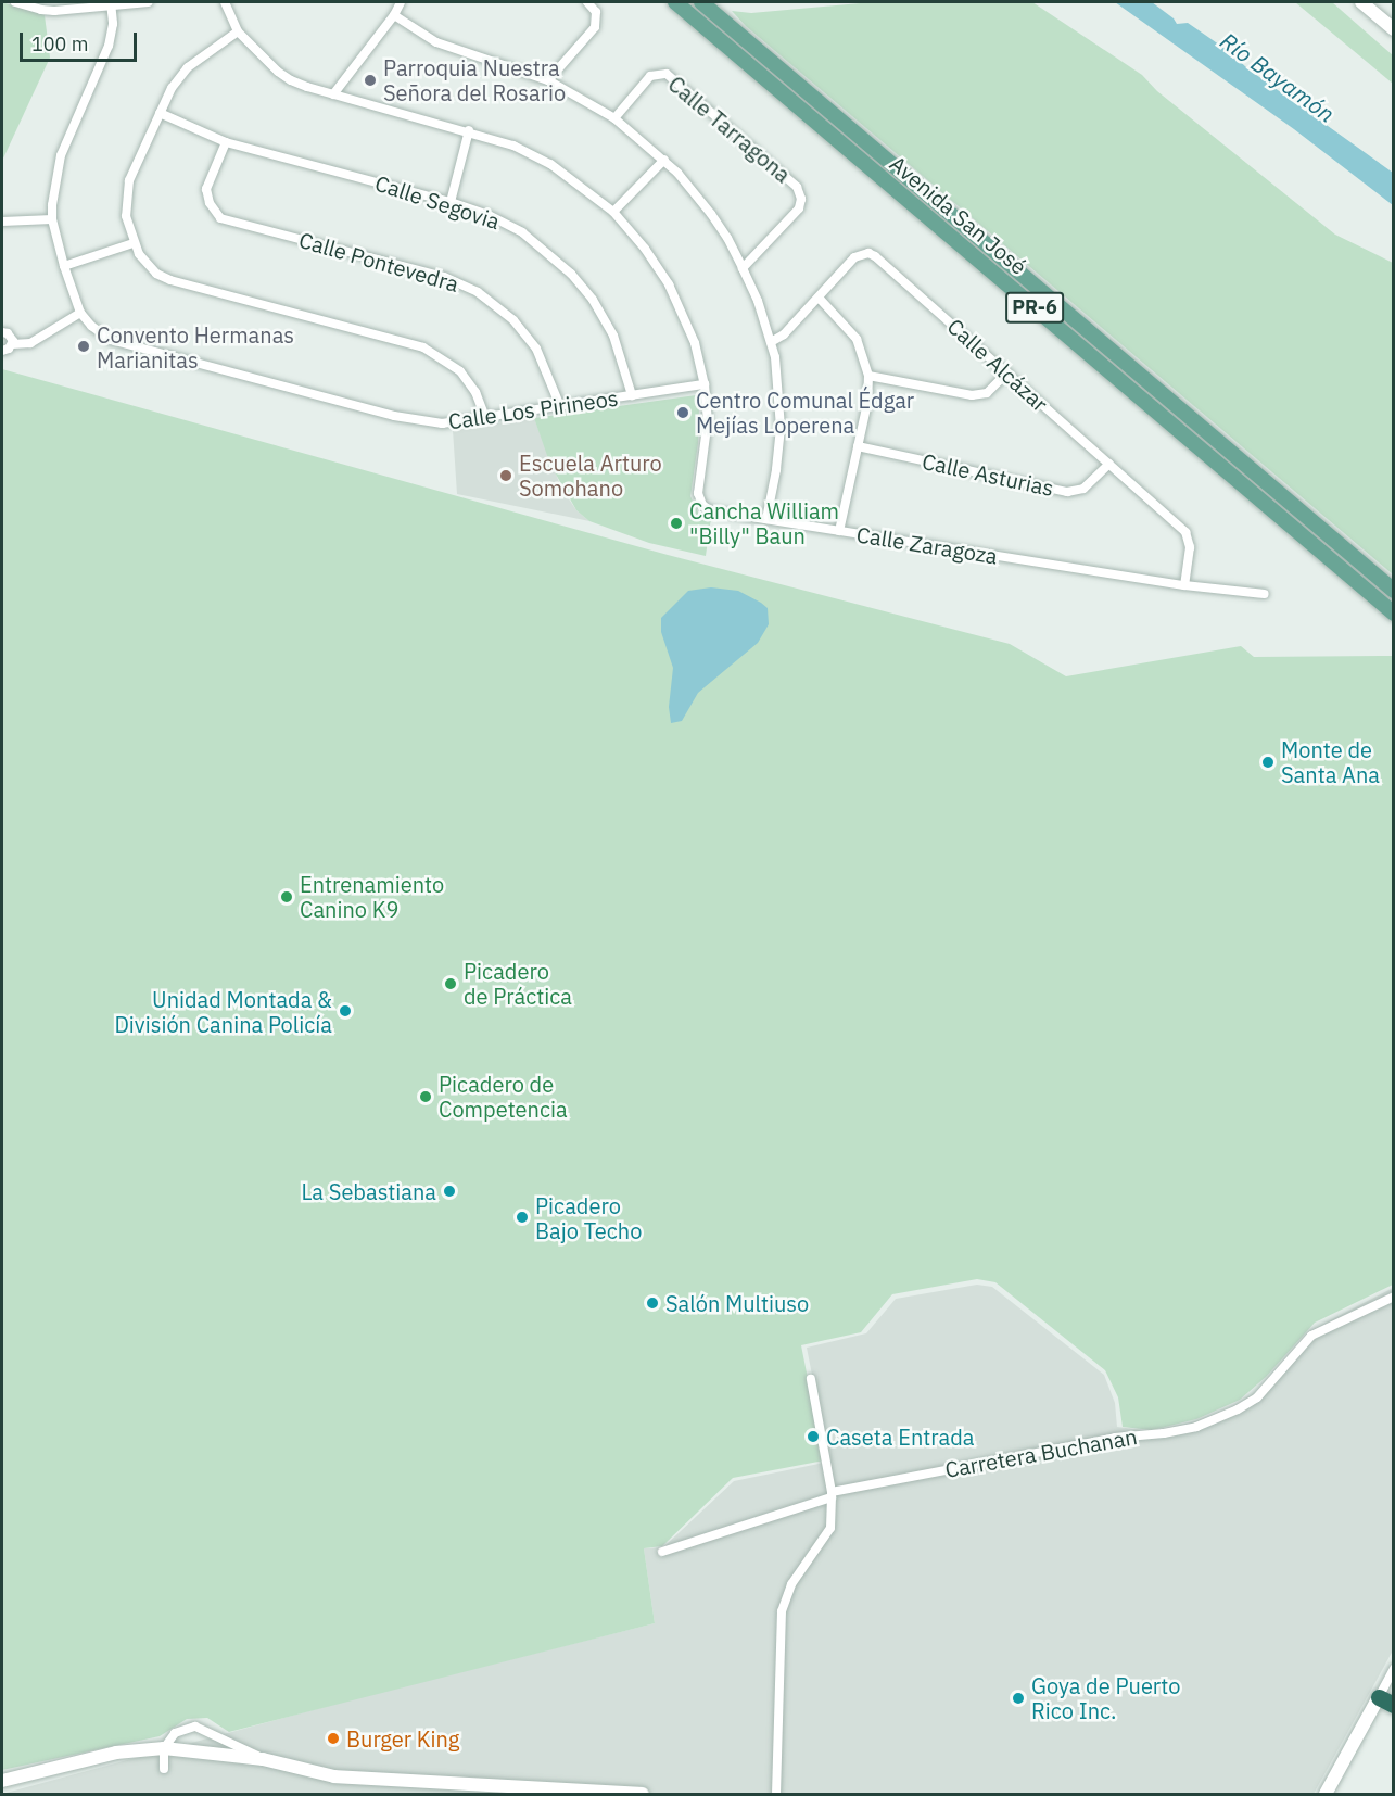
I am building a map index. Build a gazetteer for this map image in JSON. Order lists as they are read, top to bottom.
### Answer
{
  "streets": {
    "main road": ["Avenida San José", "PR-6"],
    "street": [
      "Calle Tarragona",
      "Calle Segovia",
      "Calle Pontevedra",
      "Calle Alcázar",
      "Calle Los Pirineos",
      "Calle Asturias",
      "Calle Zaragoza",
      "Carretera Buchanan"
    ]
  },
  "crossings": [
    ["Calle Segovia", "Calle Pontevedra"],
    ["Calle Segovia", "Calle Los Pirineos"],
    ["Calle Pontevedra", "Calle Los Pirineos"],
    ["Calle Alcázar", "Calle Asturias"],
    ["Calle Alcázar", "Calle Zaragoza"],
    ["Calle Los Pirineos", "Calle Zaragoza"]
  ],
  "water": ["Río Bayamón"],
  "places": [
    "Parroquia Nuestra Señora del Rosario",
    "Convento Hermanas Marianitas",
    "Centro Comunal Édgar Mejías Loperena",
    "Escuela Arturo Somohano",
    "Cancha William \"Billy\" Baun",
    "Monte de Santa Ana",
    "Entrenamiento Canino K9",
    "Picadero de Práctica",
    "Unidad Montada & División Canina Policía",
    "Picadero de Competencia",
    "La Sebastiana",
    "Picadero Bajo Techo",
    "Salón Multiuso",
    "Caseta Entrada",
    "Goya de Puerto Rico Inc.",
    "Burger King"
  ],
  "scale_bar": "100 m"
}
